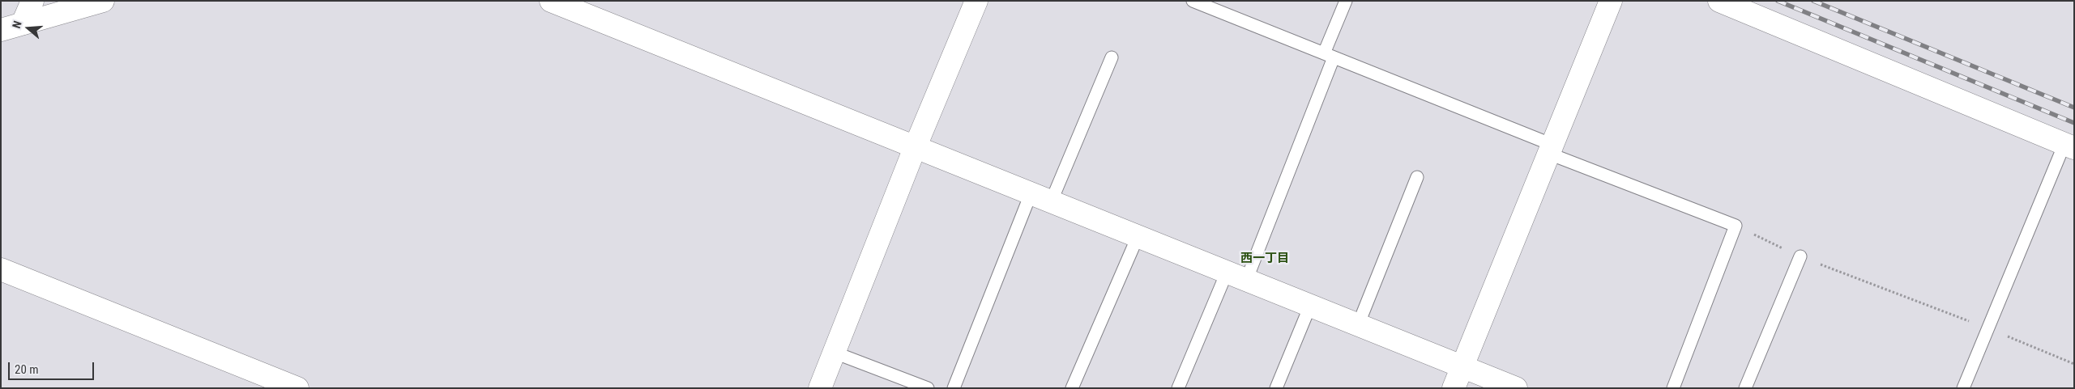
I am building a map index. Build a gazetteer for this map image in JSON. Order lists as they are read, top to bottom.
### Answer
{
  "districts": ["西一丁目"],
  "scale_bar": "20 m",
  "north": "left"
}
